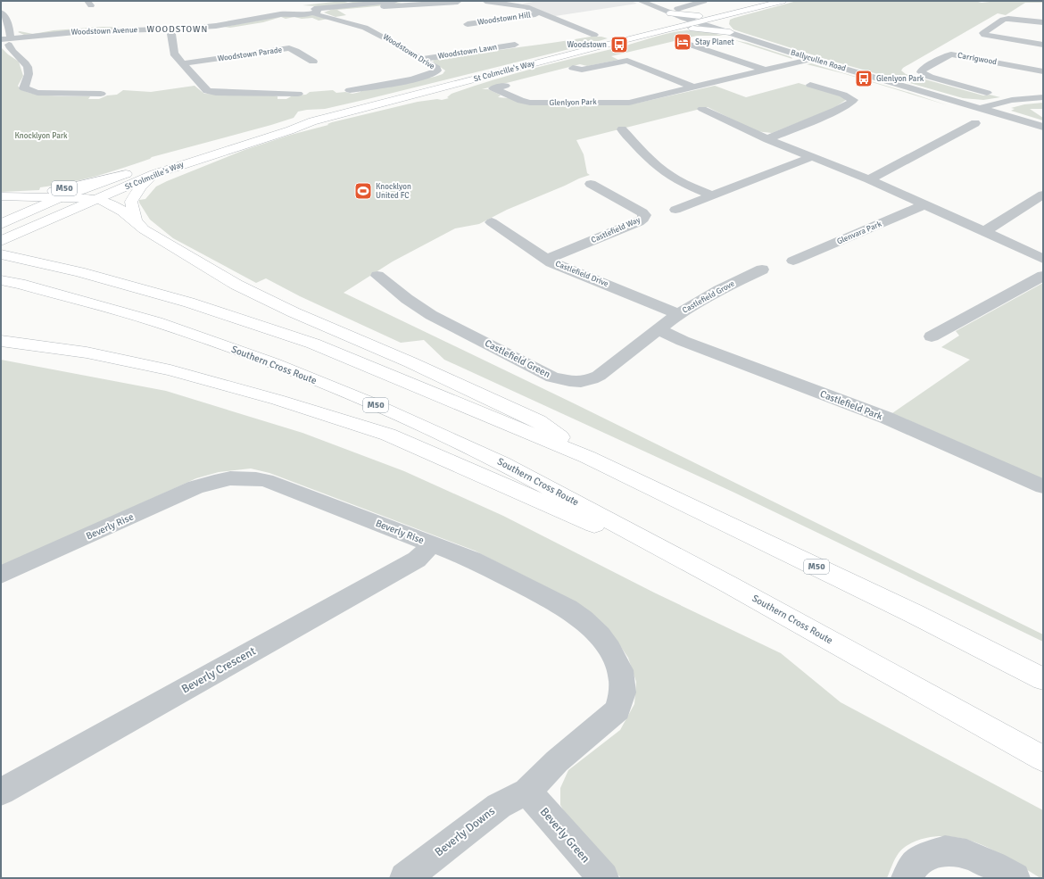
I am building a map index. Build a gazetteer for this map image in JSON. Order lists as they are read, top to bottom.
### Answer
{
  "streets": {
    "main road": ["St Colmcille's Way", "M50", "Southern Cross Route"],
    "street": [
      "Woodstown Hill",
      "Woodstown Avenue",
      "Woodstown Drive",
      "Woodstown Lawn",
      "Woodstown Parade",
      "Carrigwood",
      "Ballycullen Road",
      "Glenlyon Park",
      "Castlefield Way",
      "Glenvara Park",
      "Castlefield Drive",
      "Castlefield Grove",
      "Castlefield Green",
      "Castlefield Park",
      "Beverly Rise",
      "Beverly Crescent",
      "Beverly Downs",
      "Beverly Green"
    ]
  },
  "crossings": [
    ["Woodstown Avenue", "Woodstown Drive"],
    ["Woodstown Drive", "Woodstown Lawn"],
    ["Ballycullen Road", "St Colmcille's Way"],
    ["Ballycullen Road", "Glenlyon Park"],
    ["St Colmcille's Way", "M50"],
    ["M50", "Southern Cross Route"],
    ["Castlefield Way", "Castlefield Drive"],
    ["Castlefield Drive", "Castlefield Grove"],
    ["Castlefield Grove", "Castlefield Green"],
    ["Castlefield Grove", "Castlefield Park"],
    ["Castlefield Green", "Castlefield Park"],
    ["Beverly Rise", "Beverly Crescent"],
    ["Beverly Rise", "Beverly Downs"],
    ["Beverly Rise", "Beverly Green"],
    ["Beverly Downs", "Beverly Green"]
  ],
  "districts": ["WOODSTOWN"],
  "parks": ["Knocklyon Park"],
  "places": {
    "hotel": ["Stay Planet"],
    "bus stop": ["Woodstown", "Glenlyon Park"],
    "sports": ["Knocklyon United FC"]
  }
}
